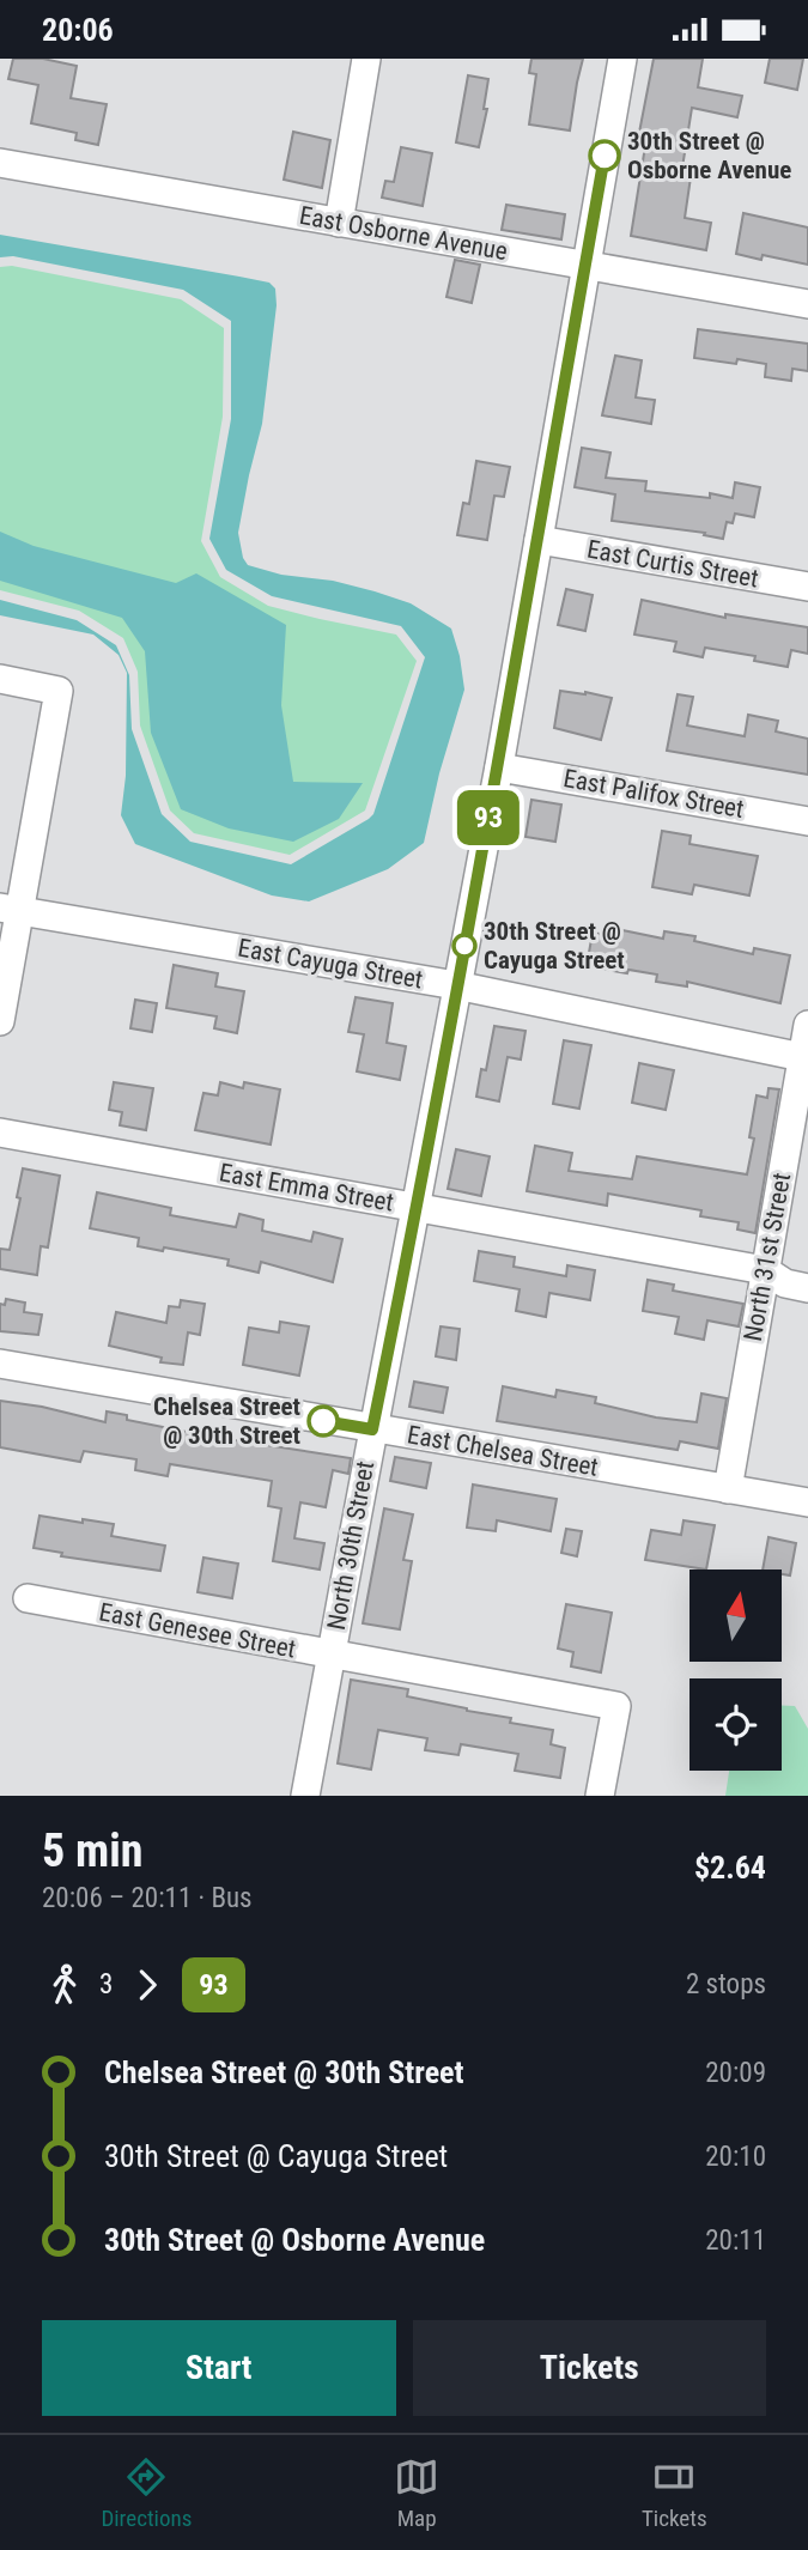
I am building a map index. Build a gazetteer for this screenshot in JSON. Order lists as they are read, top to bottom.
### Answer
{
  "streets": {
    "street": [
      "East Osborne Avenue",
      "East Curtis Street",
      "East Palifox Street",
      "East Cayuga Street",
      "East Emma Street",
      "North 31st Street",
      "East Chelsea Street",
      "North 30th Street",
      "East Genesee Street"
    ]
  },
  "crossings": [
    ["East Osborne Avenue", "North 30th Street"],
    ["East Curtis Street", "North 30th Street"],
    ["East Palifox Street", "North 30th Street"],
    ["East Cayuga Street", "North 31st Street"],
    ["East Cayuga Street", "North 30th Street"],
    ["East Emma Street", "North 31st Street"],
    ["East Emma Street", "North 30th Street"],
    ["North 31st Street", "East Chelsea Street"],
    ["East Chelsea Street", "North 30th Street"],
    ["North 30th Street", "East Genesee Street"]
  ],
  "places": ["30th Street @ Osborne Avenue", "30th Street @ Cayuga Street", "Chelsea Street @ 30th Street"],
  "lines": ["bus line 93"],
  "north": "top",
  "page": {
    "status": "20:06",
    "on_map": "93",
    "heading": ["5 min", "20:06 – 20:11 · Bus", "$2.64"],
    "legs": ["3", "93", "2 stops"],
    "list": [
      {
        "name": "Chelsea Street @ 30th Street",
        "value": "20:09"
      },
      {
        "name": "30th Street @ Cayuga Street",
        "value": "20:10"
      },
      {
        "name": "30th Street @ Osborne Avenue",
        "value": "20:11"
      }
    ],
    "buttons": ["Start", "Tickets"],
    "tabs": ["Directions", "Map", "Tickets"]
  }
}
